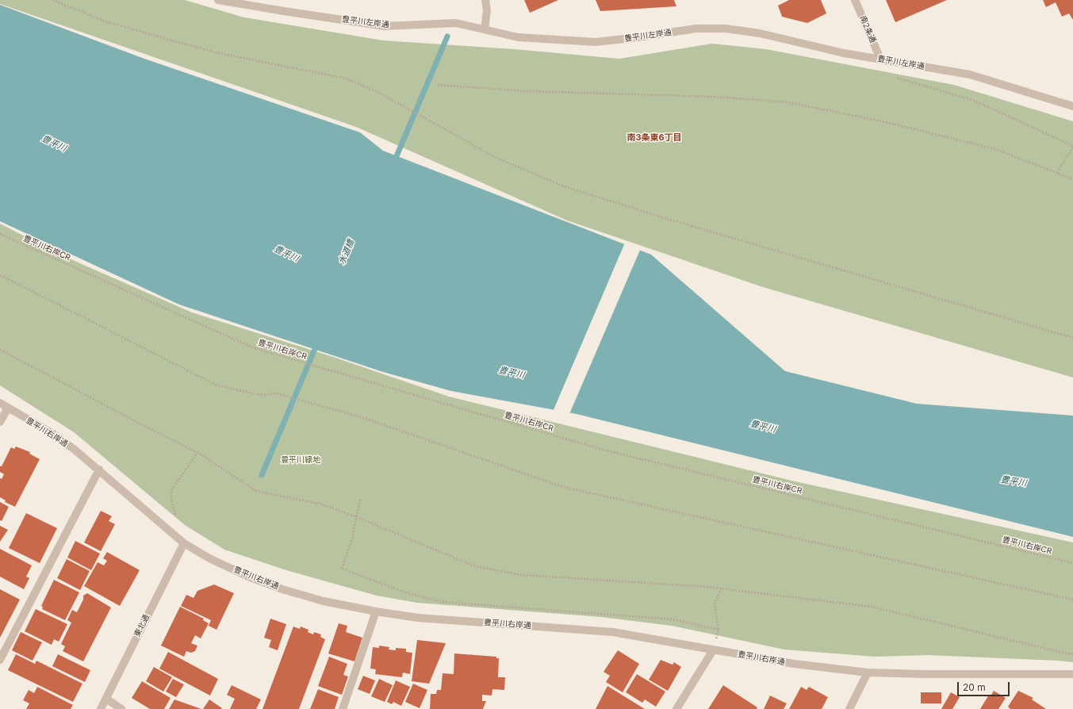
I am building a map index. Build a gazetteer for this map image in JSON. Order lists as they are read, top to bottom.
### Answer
{
  "streets": {
    "street": [
      "豊平川左岸通",
      "南2条通",
      "豊平川右岸通",
      "東北通"
    ],
    "path": ["豊平川右岸CR"]
  },
  "crossings": [
    ["豊平川左岸通", "南2条通"],
    ["豊平川右岸通", "東北通"]
  ],
  "districts": ["南3条東6丁目"],
  "water": ["豊平川", "水道橋"],
  "parks": ["豊平川緑地"],
  "scale_bar": "20 m"
}
